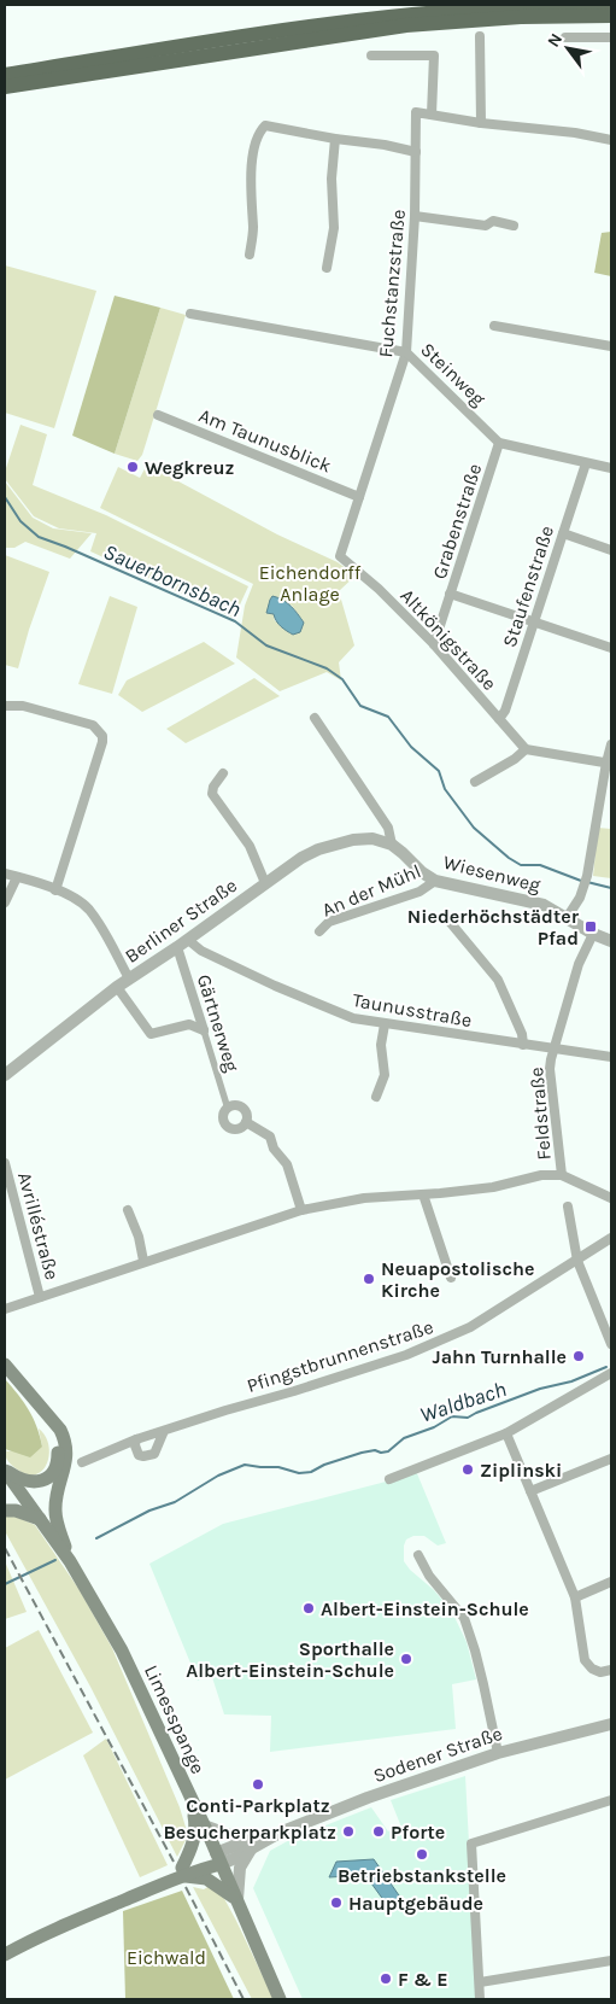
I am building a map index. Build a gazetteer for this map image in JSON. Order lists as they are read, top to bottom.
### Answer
{
  "streets": {
    "main road": ["Limesspange"],
    "street": [
      "Fuchstanzstraße",
      "Steinweg",
      "Am Taunusblick",
      "Grabenstraße",
      "Staufenstraße",
      "Altkönigstraße",
      "Wiesenweg",
      "An der Mühl",
      "Berliner Straße",
      "Taunusstraße",
      "Gärtnerweg",
      "Feldstraße",
      "Avrilléstraße",
      "Pfingstbrunnenstraße",
      "Sodener Straße"
    ]
  },
  "crossings": [
    ["Fuchstanzstraße", "Steinweg"],
    ["Fuchstanzstraße", "Am Taunusblick"],
    ["Fuchstanzstraße", "Altkönigstraße"],
    ["Steinweg", "Grabenstraße"],
    ["Grabenstraße", "Altkönigstraße"],
    ["Staufenstraße", "Altkönigstraße"],
    ["Wiesenweg", "An der Mühl"],
    ["Wiesenweg", "Berliner Straße"],
    ["Wiesenweg", "Feldstraße"],
    ["Berliner Straße", "Taunusstraße"],
    ["Berliner Straße", "Gärtnerweg"],
    ["Taunusstraße", "Feldstraße"],
    ["Limesspange", "Sodener Straße"]
  ],
  "water": ["Sauerbornsbach", "Waldbach"],
  "parks": ["Eichendorff Anlage", "Eichwald"],
  "places": {
    "other": [
      "Wegkreuz",
      "Neuapostolische Kirche",
      "Jahn Turnhalle",
      "Ziplinski",
      "Albert-Einstein-Schule",
      "Sporthalle Albert-Einstein-Schule",
      "Conti-Parkplatz",
      "Besucherparkplatz",
      "Pforte",
      "Betriebstankstelle",
      "Hauptgebäude",
      "F & E"
    ],
    "transit": ["Niederhöchstädter Pfad"]
  },
  "north": "top left"
}
